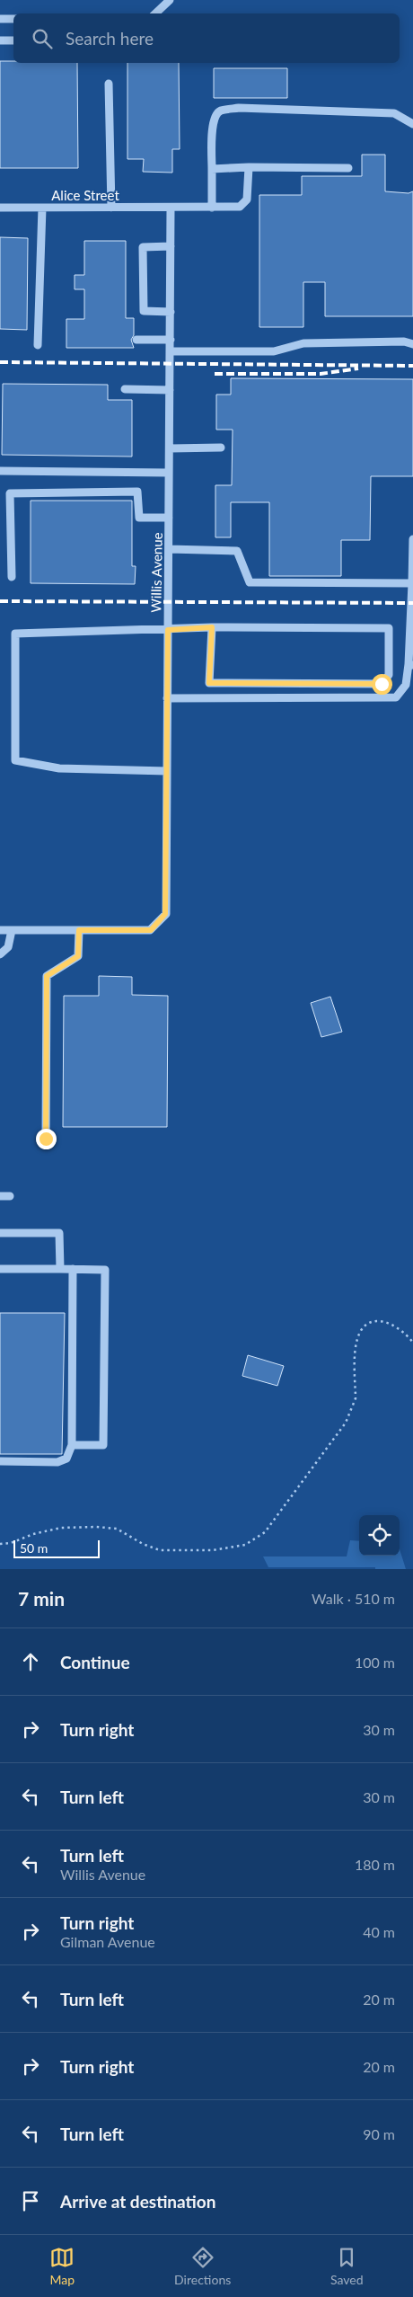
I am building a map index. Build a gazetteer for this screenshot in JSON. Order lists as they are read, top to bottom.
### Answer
{
  "streets": {
    "street": ["Alice Street", "Willis Avenue"]
  },
  "crossings": [
    ["Alice Street", "Willis Avenue"]
  ],
  "scale_bar": "50 m",
  "page": {
    "search": "Search here",
    "scale": "50 m",
    "heading": ["7 min", "Walk · 510 m"],
    "list": [
      ["Continue", "100 m"],
      ["Turn right", "30 m"],
      ["Turn left", "30 m"],
      ["Turn left", "Willis Avenue", "180 m"],
      ["Turn right", "Gilman Avenue", "40 m"],
      ["Turn left", "20 m"],
      ["Turn right", "20 m"],
      ["Turn left", "90 m"],
      "Arrive at destination"
    ],
    "nav": ["Map", "Directions", "Saved"]
  }
}
